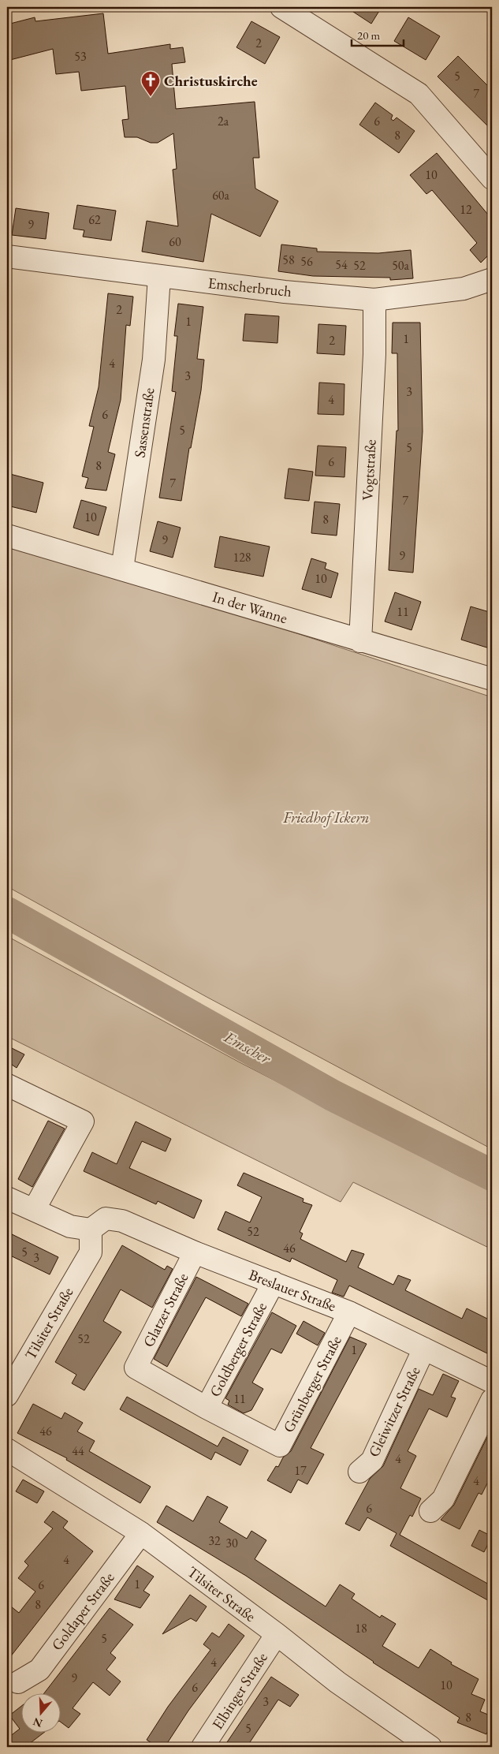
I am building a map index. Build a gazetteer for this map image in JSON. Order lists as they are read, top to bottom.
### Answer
{
  "streets": {
    "street": [
      "Emscherbruch",
      "Sassenstraße",
      "Vogtstraße",
      "In der Wanne",
      "Breslauer Straße",
      "Glatzer Straße",
      "Tilsiter Straße",
      "Goldberger Straße",
      "Grünberger Straße",
      "Gleiwitzer Straße",
      "Goldaper Straße",
      "Elbinger Straße"
    ]
  },
  "crossings": [
    ["Emscherbruch", "Sassenstraße"],
    ["Emscherbruch", "Vogtstraße"],
    ["Sassenstraße", "In der Wanne"],
    ["Vogtstraße", "In der Wanne"],
    ["Breslauer Straße", "Glatzer Straße"],
    ["Breslauer Straße", "Tilsiter Straße"],
    ["Breslauer Straße", "Goldberger Straße"],
    ["Breslauer Straße", "Grünberger Straße"],
    ["Breslauer Straße", "Gleiwitzer Straße"],
    ["Glatzer Straße", "Goldberger Straße"],
    ["Tilsiter Straße", "Goldaper Straße"],
    ["Tilsiter Straße", "Elbinger Straße"],
    ["Goldberger Straße", "Grünberger Straße"]
  ],
  "water": ["Emscher"],
  "parks": ["Friedhof Ickern"],
  "places": {
    "church": ["Christuskirche"]
  },
  "house_numbers": [
    "2",
    "53",
    "5",
    "7",
    "2a",
    "6",
    "8",
    "10",
    "60a",
    "12",
    "62",
    "9",
    "60",
    "58",
    "56",
    "54",
    "52",
    "50a",
    "2",
    "1",
    "1",
    "2",
    "4",
    "3",
    "3",
    "4",
    "6",
    "5",
    "5",
    "6",
    "8",
    "7",
    "7",
    "10",
    "8",
    "9",
    "9",
    "128",
    "10",
    "11",
    "52",
    "46",
    "5",
    "3",
    "52",
    "1",
    "11",
    "46",
    "44",
    "4",
    "17",
    "4",
    "6",
    "32",
    "30",
    "4",
    "1",
    "6",
    "8",
    "18",
    "5",
    "4",
    "9",
    "10",
    "6",
    "3",
    "8",
    "5"
  ],
  "scale_bar": "20 m",
  "north": "bottom"
}
